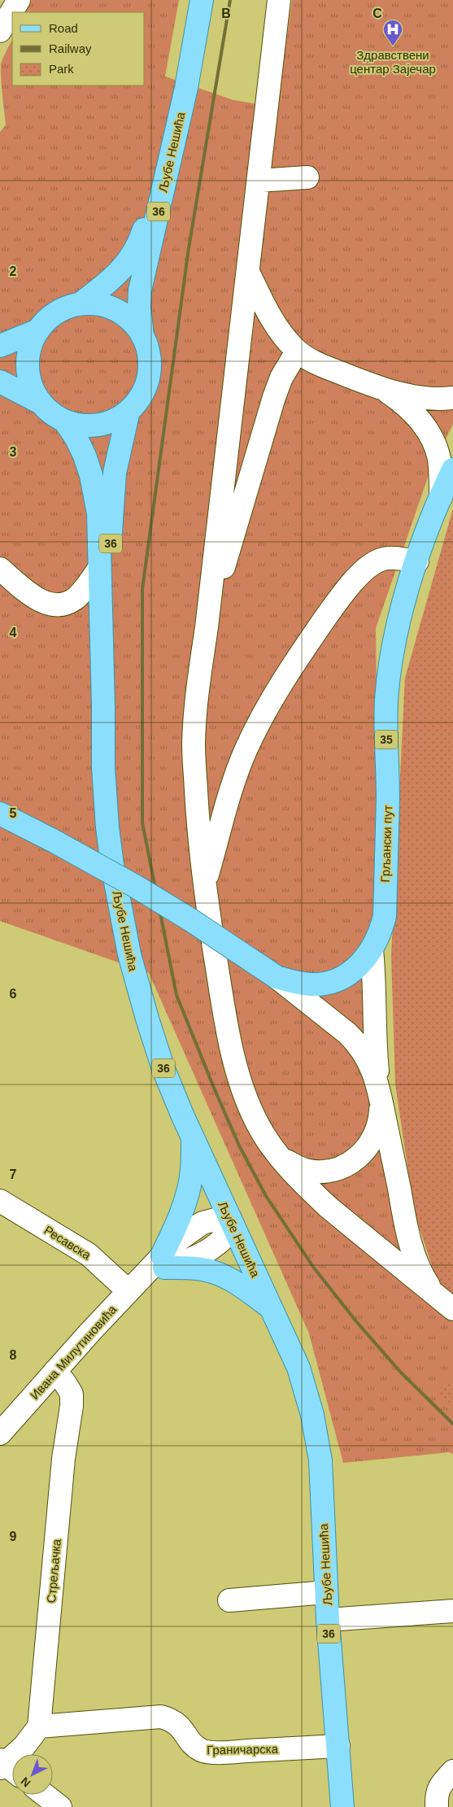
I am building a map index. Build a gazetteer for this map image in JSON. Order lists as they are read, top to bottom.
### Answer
{
  "streets": {
    "main road": [
      "Љубе Нешића",
      "36",
      "35",
      "Грљански пут"
    ],
    "street": [
      "Ресавска",
      "Ивана Милутиновића",
      "Стрељачка",
      "Граничарска"
    ]
  },
  "crossings": [
    ["Љубе Нешића", "36"],
    ["Љубе Нешића", "Ивана Милутиновића"],
    ["Љубе Нешића", "Граничарска"],
    ["Ресавска", "Ивана Милутиновића"],
    ["Ивана Милутиновића", "Стрељачка"],
    ["Стрељачка", "Граничарска"]
  ],
  "places": {
    "hospital": ["Здравствени центар Зајечар"]
  },
  "legend": ["Road", "Railway", "Park"],
  "north": "bottom left",
  "grid": {
    "columns": ["B", "C"],
    "rows": [
      "2",
      "3",
      "4",
      "5",
      "6",
      "7",
      "8",
      "9"
    ]
  }
}
